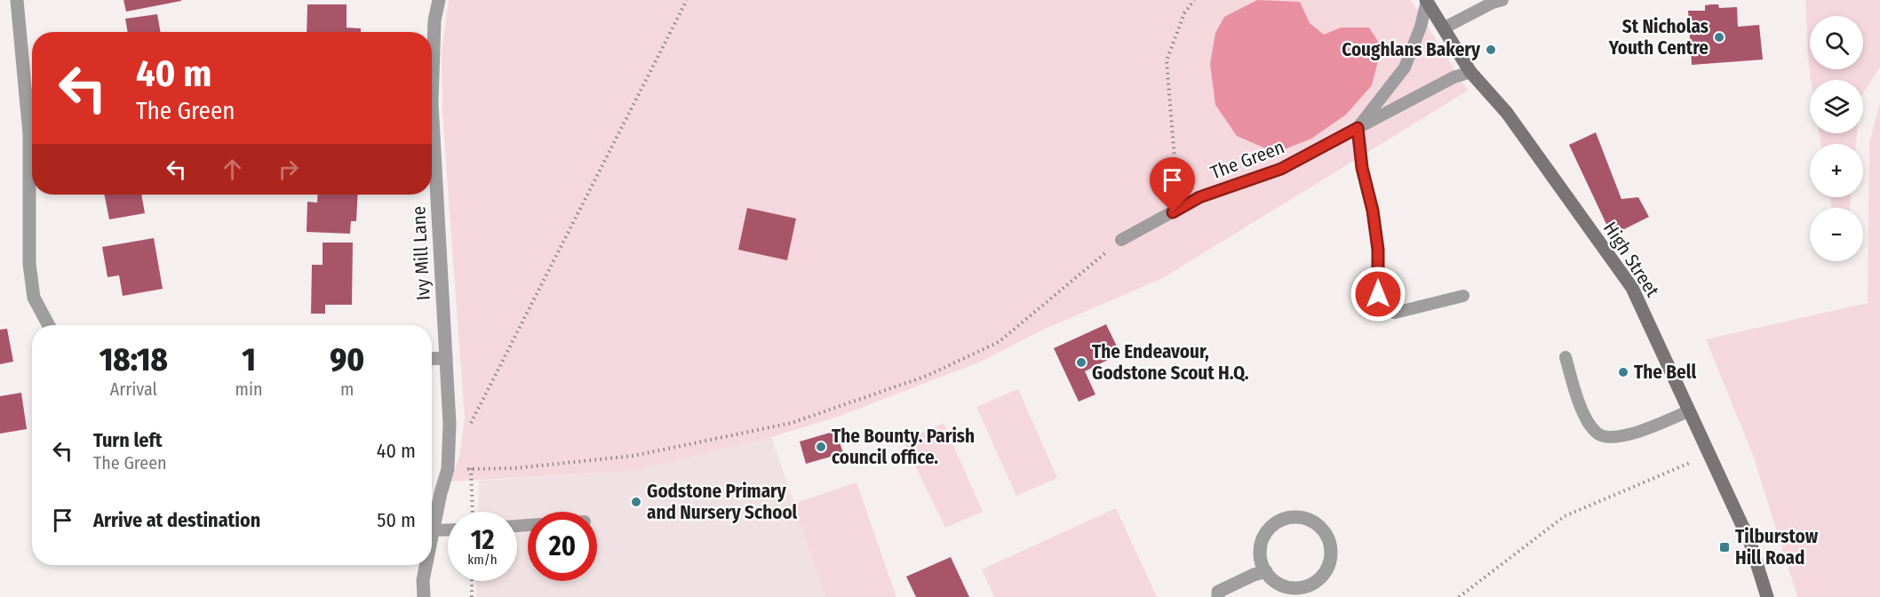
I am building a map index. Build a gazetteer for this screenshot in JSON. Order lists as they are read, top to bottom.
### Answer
{
  "streets": {
    "main road": ["High Street"],
    "street": ["Ivy Mill Lane"],
    "lane": ["The Green"]
  },
  "crossings": [
    ["The Green", "High Street"]
  ],
  "places": {
    "other": [
      "St Nicholas Youth Centre",
      "Coughlans Bakery",
      "The Endeavour, Godstone Scout H.Q.",
      "The Bell",
      "The Bounty. Parish council office.",
      "Godstone Primary and Nursery School"
    ],
    "transit": ["Tilburstow Hill Road"]
  },
  "page": {
    "map_buttons": ["+", "−"],
    "turn": ["40 m", "The Green"],
    "eta": [
      "18:18",
      "Arrival",
      "1",
      "min",
      "90",
      "m"
    ],
    "list": [
      {
        "name": "Turn left",
        "note": "The Green",
        "value": "40 m"
      },
      {
        "name": "Arrive at destination",
        "value": "50 m"
      }
    ],
    "speed": "12 km/h",
    "limit": "20"
  }
}
